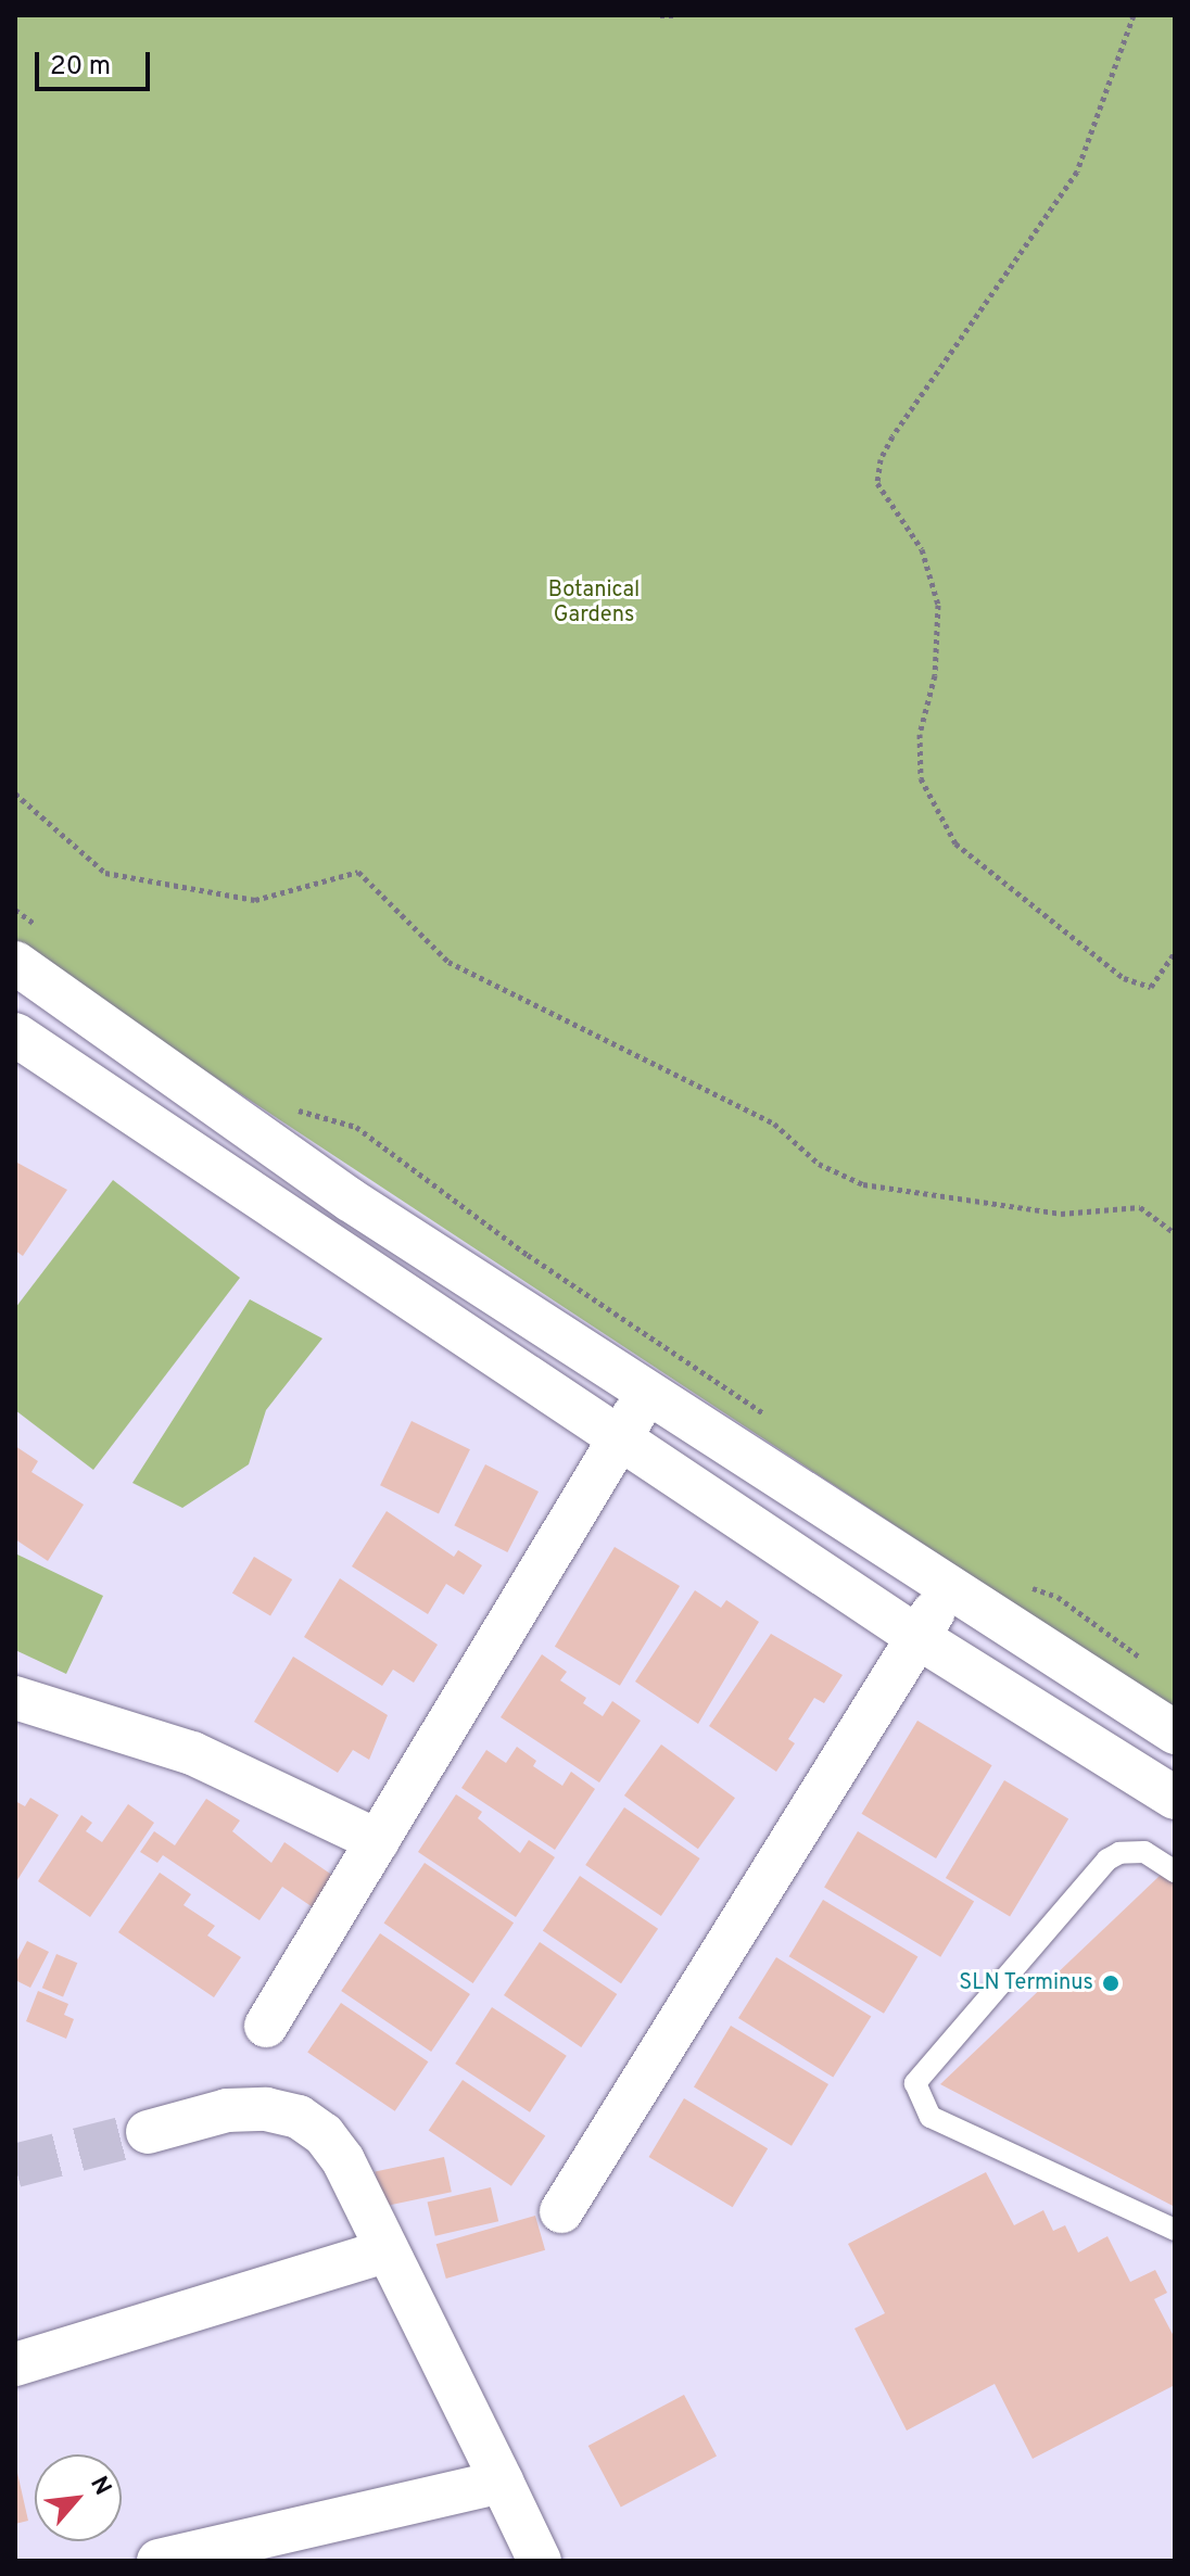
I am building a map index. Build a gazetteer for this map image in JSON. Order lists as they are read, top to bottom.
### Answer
{
  "parks": ["Botanical Gardens"],
  "places": ["SLN Terminus"],
  "scale_bar": "20 m",
  "north": "top right"
}
